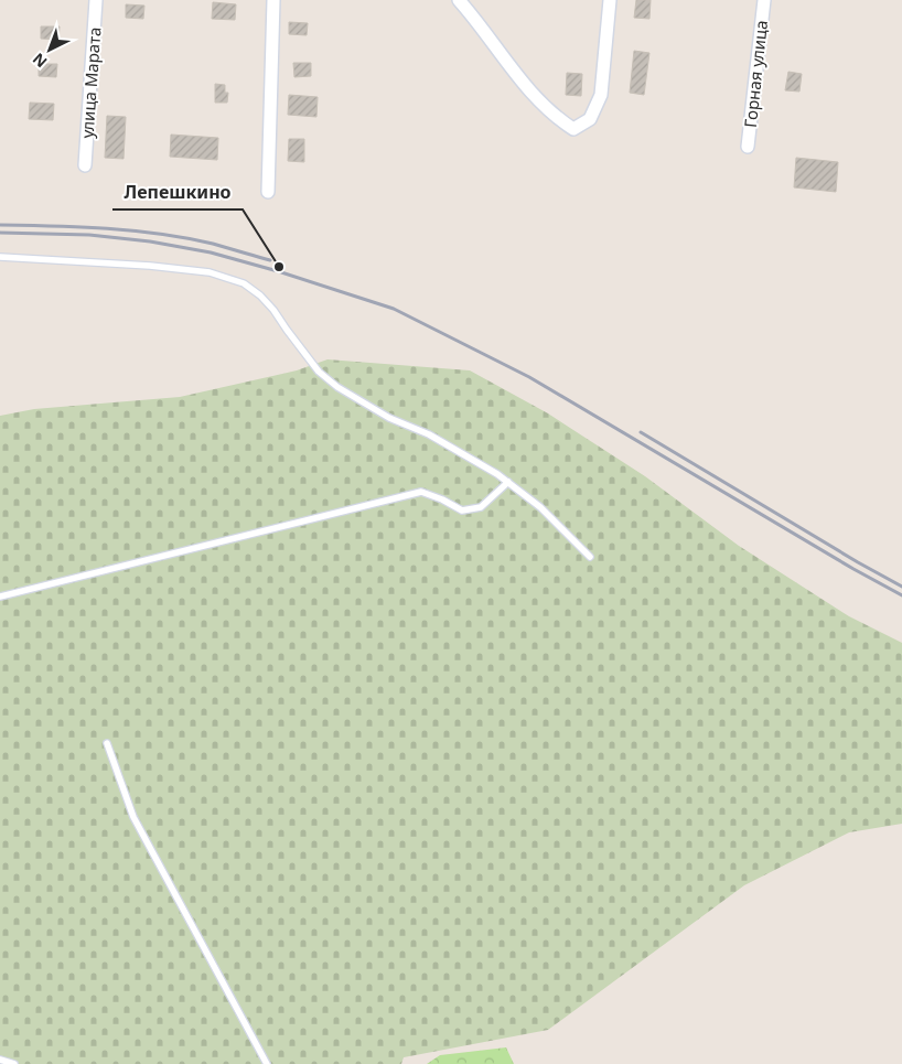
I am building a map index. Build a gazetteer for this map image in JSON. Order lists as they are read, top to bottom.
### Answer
{
  "streets": {
    "street": ["Горная улица", "улица Марата"]
  },
  "places": ["Лепешкино"],
  "north": "bottom left"
}
